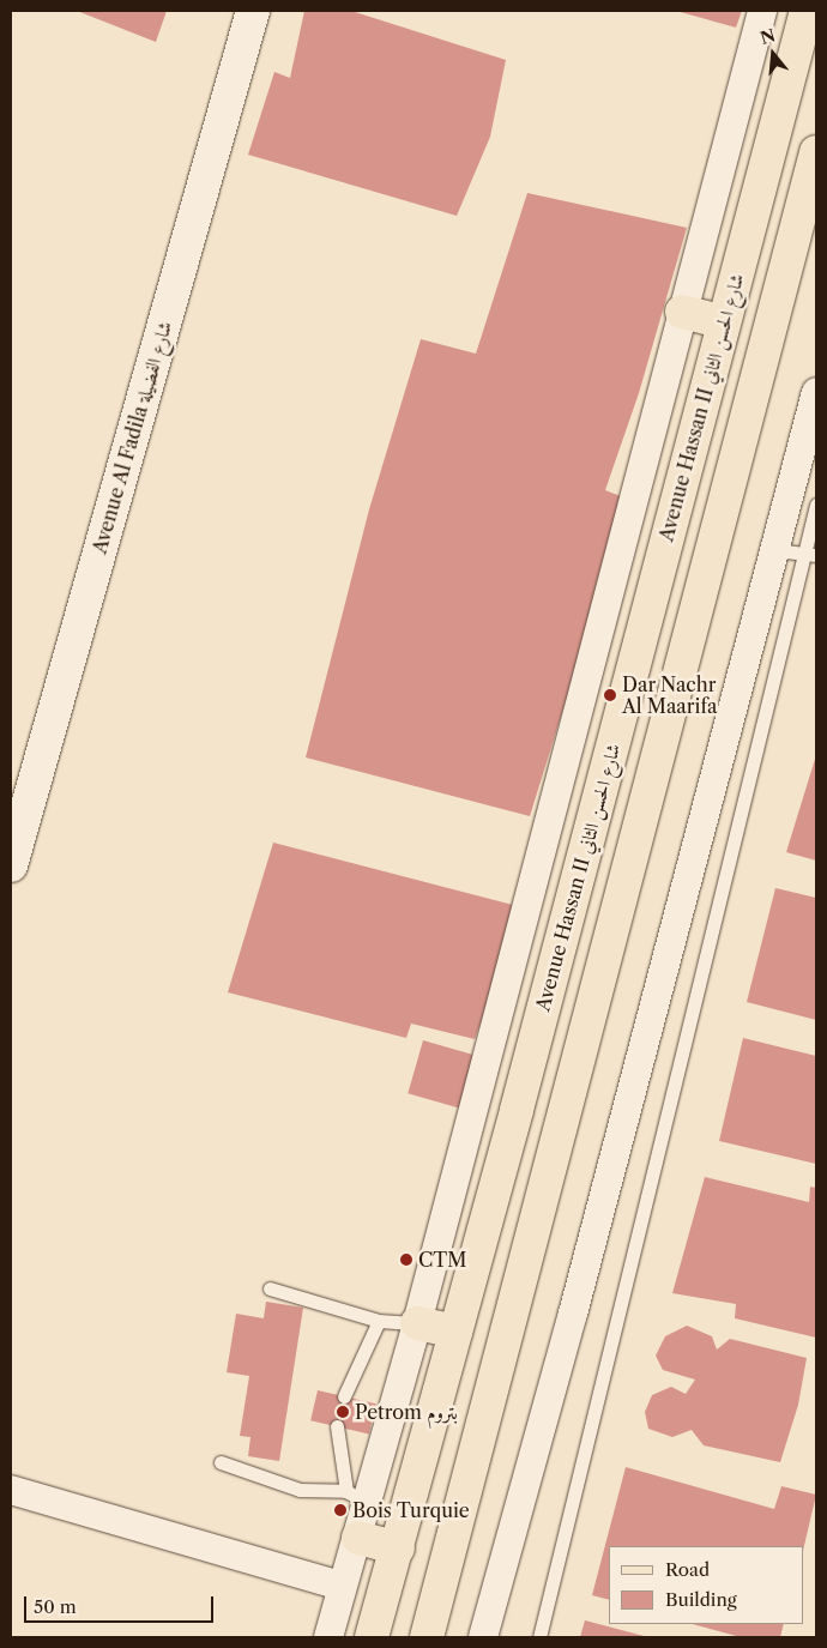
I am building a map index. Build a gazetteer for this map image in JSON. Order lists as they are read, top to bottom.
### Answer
{
  "streets": {
    "main road": ["Avenue Hassan II شارع الحسن الثاني"],
    "street": ["Avenue Al Fadila شارع الفضيلة"]
  },
  "places": [
    "Dar Nachr Al Maarifa",
    "CTM",
    "Petrom بتروم",
    "Bois Turquie"
  ],
  "legend": ["Road", "Building"],
  "scale_bar": "50 m",
  "north": "top"
}
